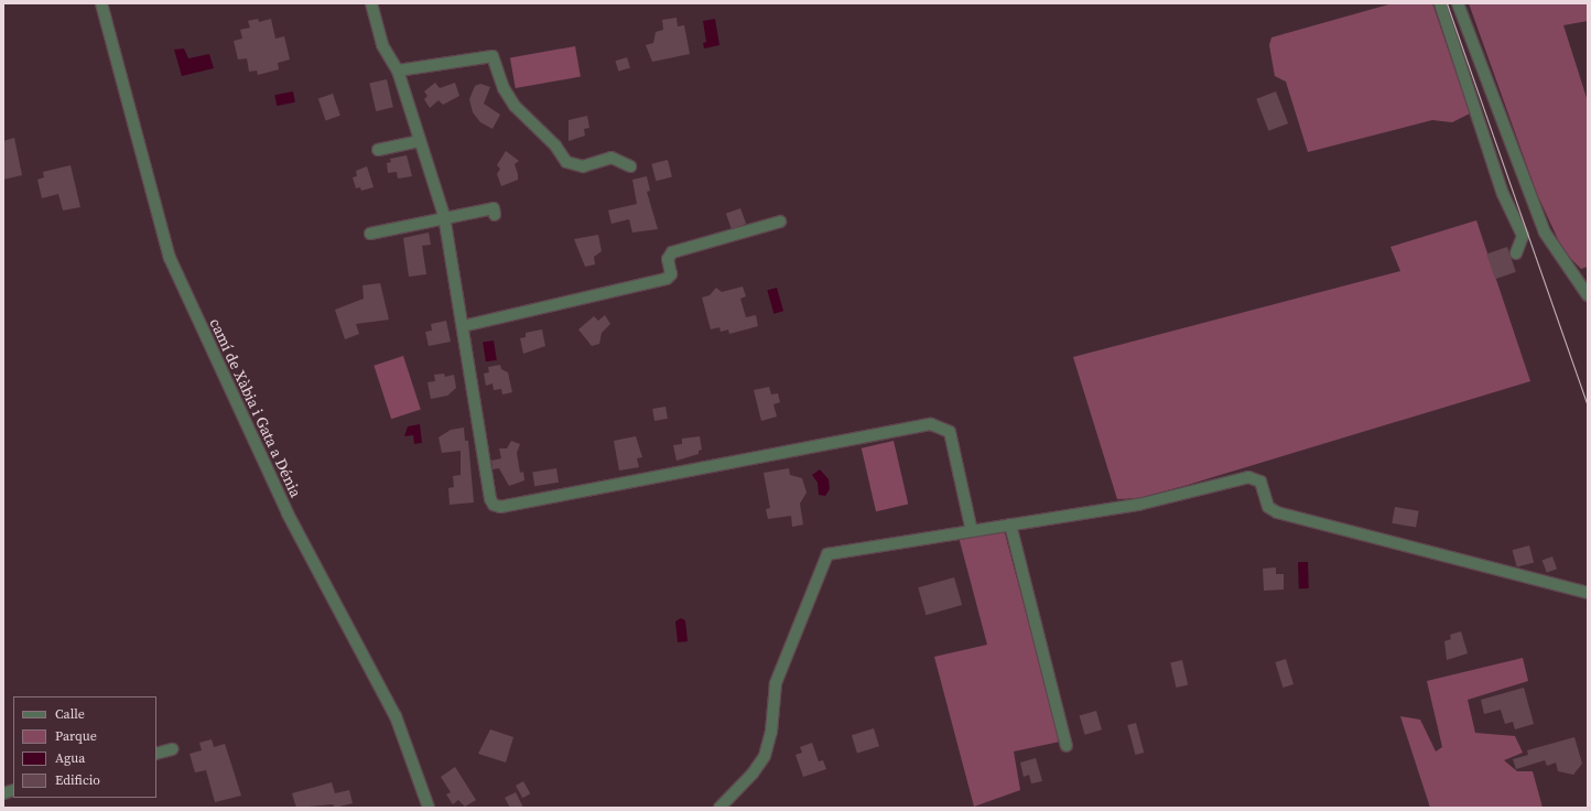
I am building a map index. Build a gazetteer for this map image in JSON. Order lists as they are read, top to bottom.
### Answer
{
  "streets": {
    "street": ["camí de Xàbia i Gata a Dénia"]
  },
  "legend": [
    "Calle",
    "Parque",
    "Agua",
    "Edificio"
  ]
}
